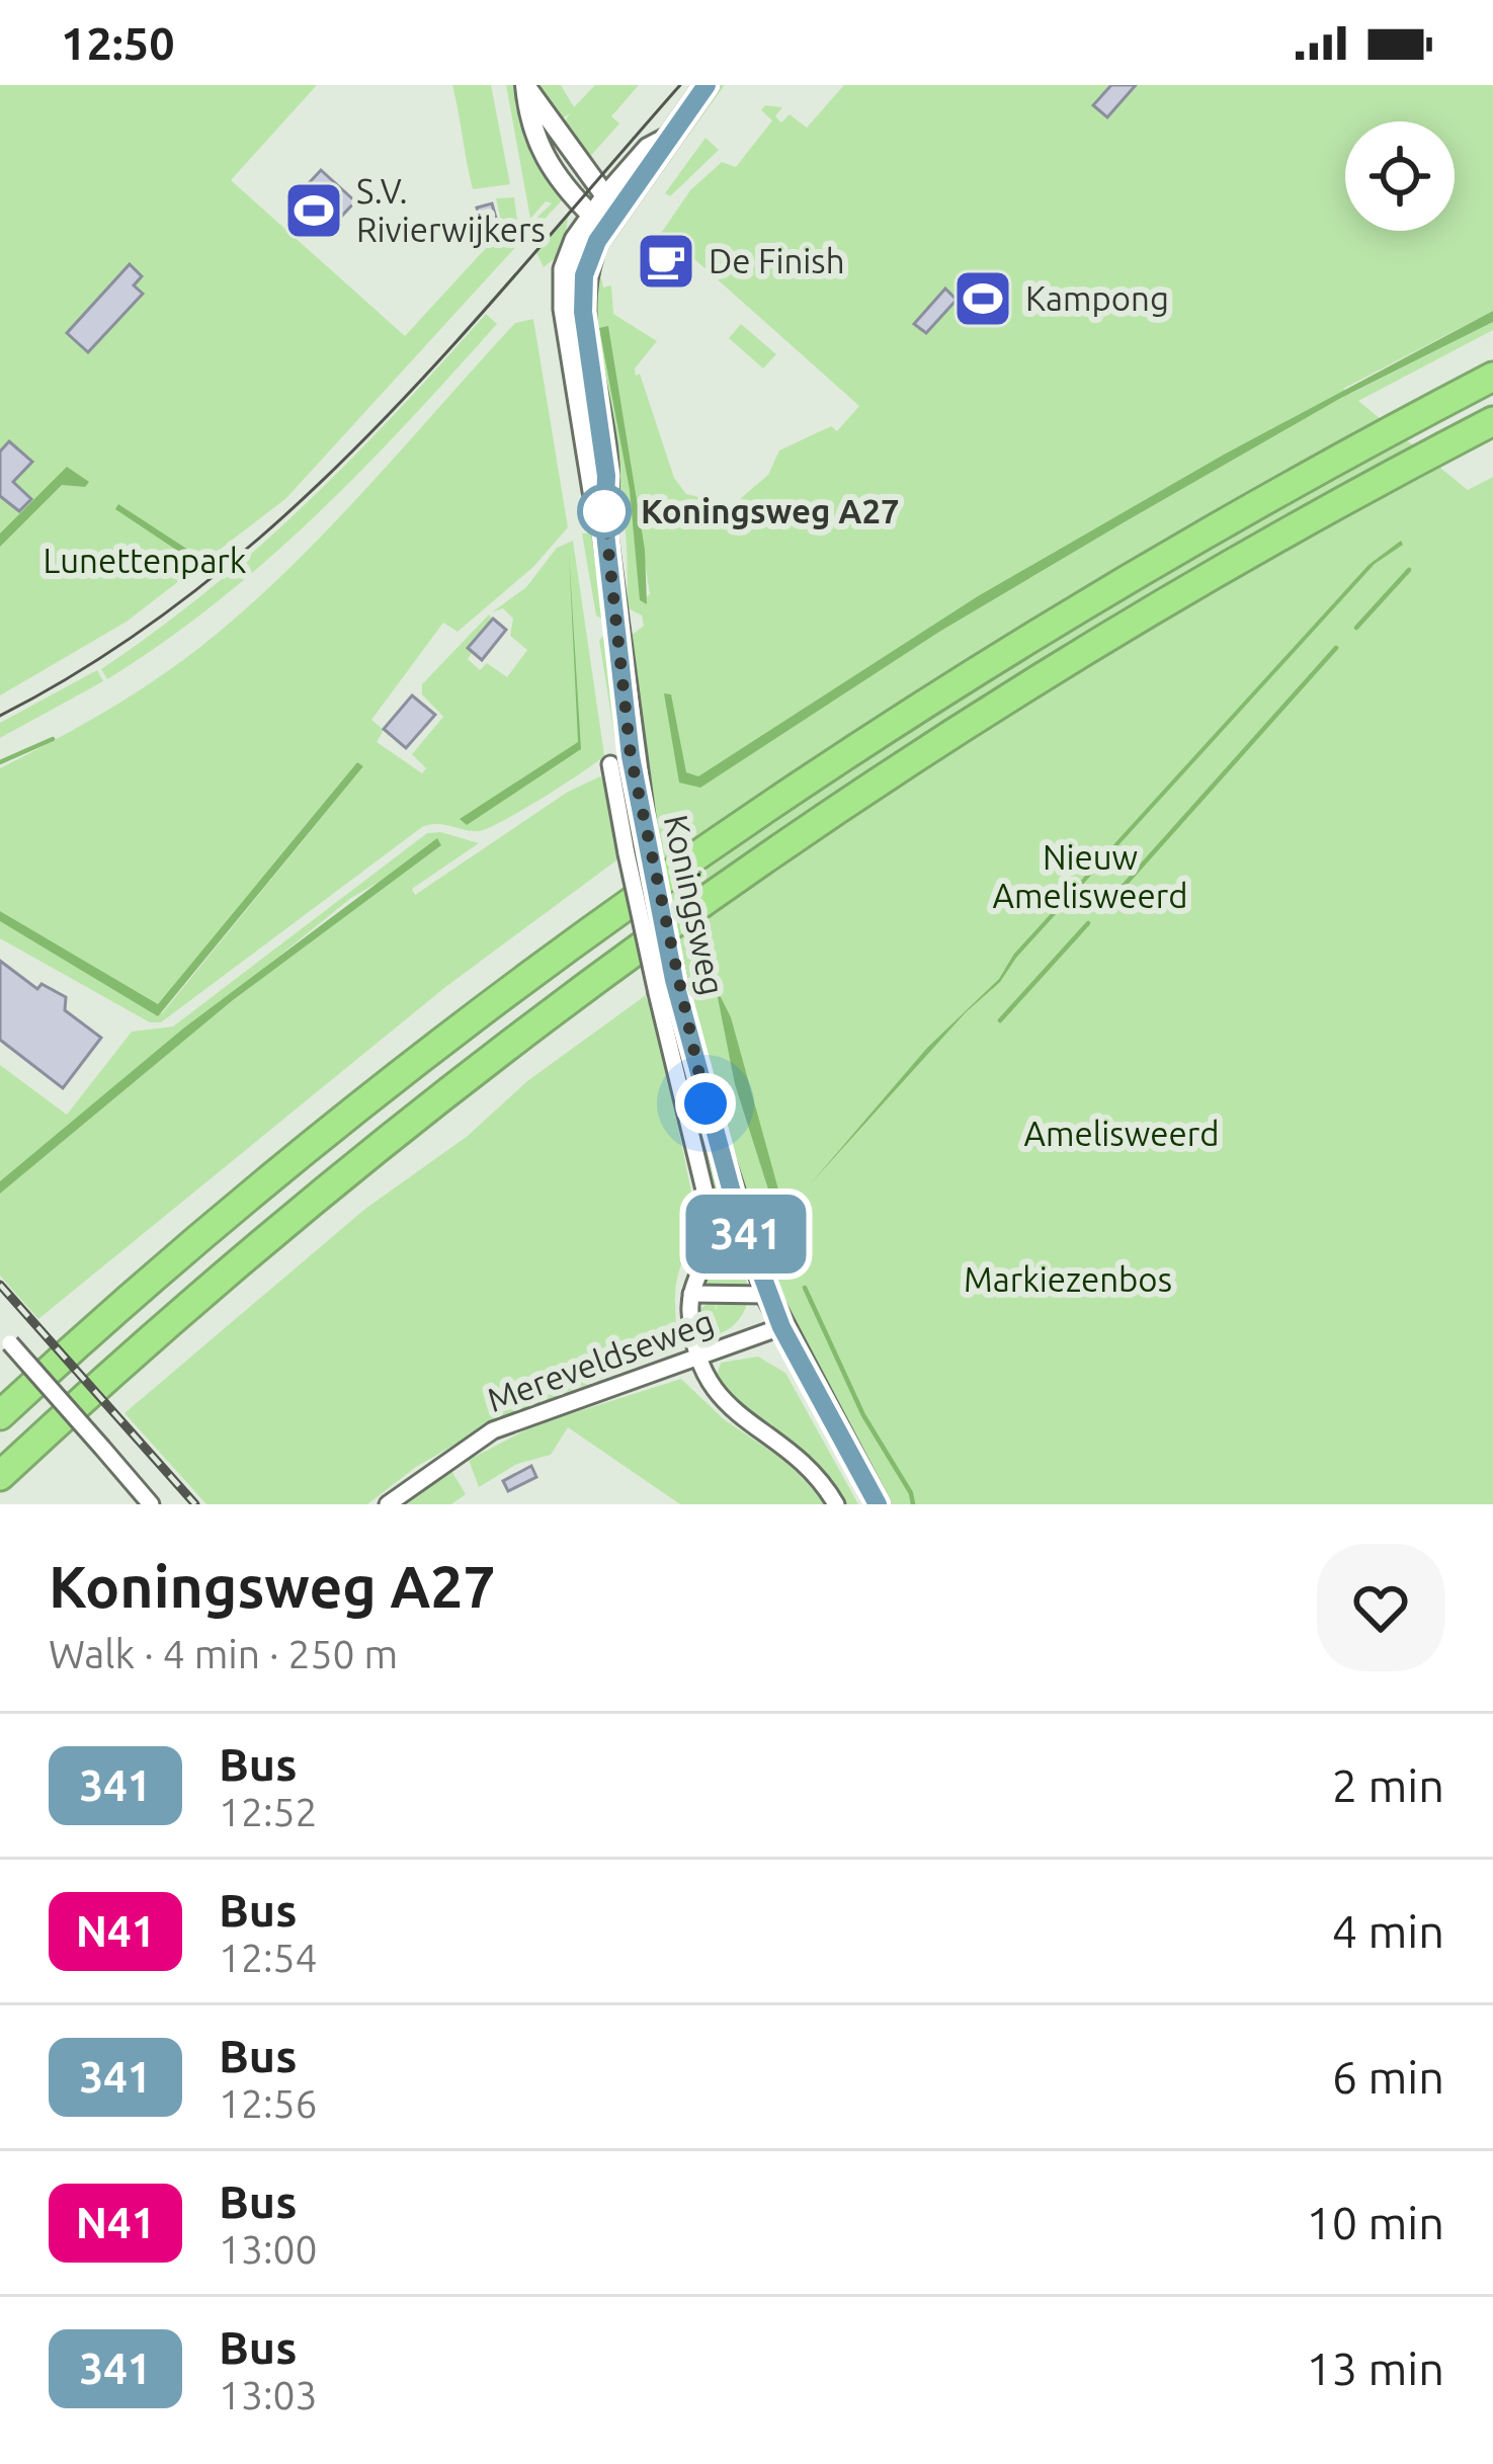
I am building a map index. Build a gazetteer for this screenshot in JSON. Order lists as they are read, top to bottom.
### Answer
{
  "streets": {
    "main road": ["Koningsweg"],
    "street": ["Mereveldseweg"]
  },
  "crossings": [
    ["Koningsweg", "Mereveldseweg"]
  ],
  "parks": [
    "Lunettenpark",
    "Nieuw Amelisweerd",
    "Amelisweerd",
    "Markiezenbos"
  ],
  "places": {
    "sports": ["S.V. Rivierwijkers", "Kampong"],
    "cafe": ["De Finish"],
    "other": ["Koningsweg A27"]
  },
  "lines": ["bus line 341"],
  "page": {
    "status": "12:50",
    "on_map": "341",
    "heading": ["Koningsweg A27", "Walk · 4 min · 250 m"],
    "list": [
      {
        "mark": "341",
        "name": "Bus",
        "note": "12:52",
        "value": "2 min"
      },
      {
        "mark": "N41",
        "name": "Bus",
        "note": "12:54",
        "value": "4 min"
      },
      {
        "mark": "341",
        "name": "Bus",
        "note": "12:56",
        "value": "6 min"
      },
      {
        "mark": "N41",
        "name": "Bus",
        "note": "13:00",
        "value": "10 min"
      },
      {
        "mark": "341",
        "name": "Bus",
        "note": "13:03",
        "value": "13 min"
      }
    ]
  }
}
